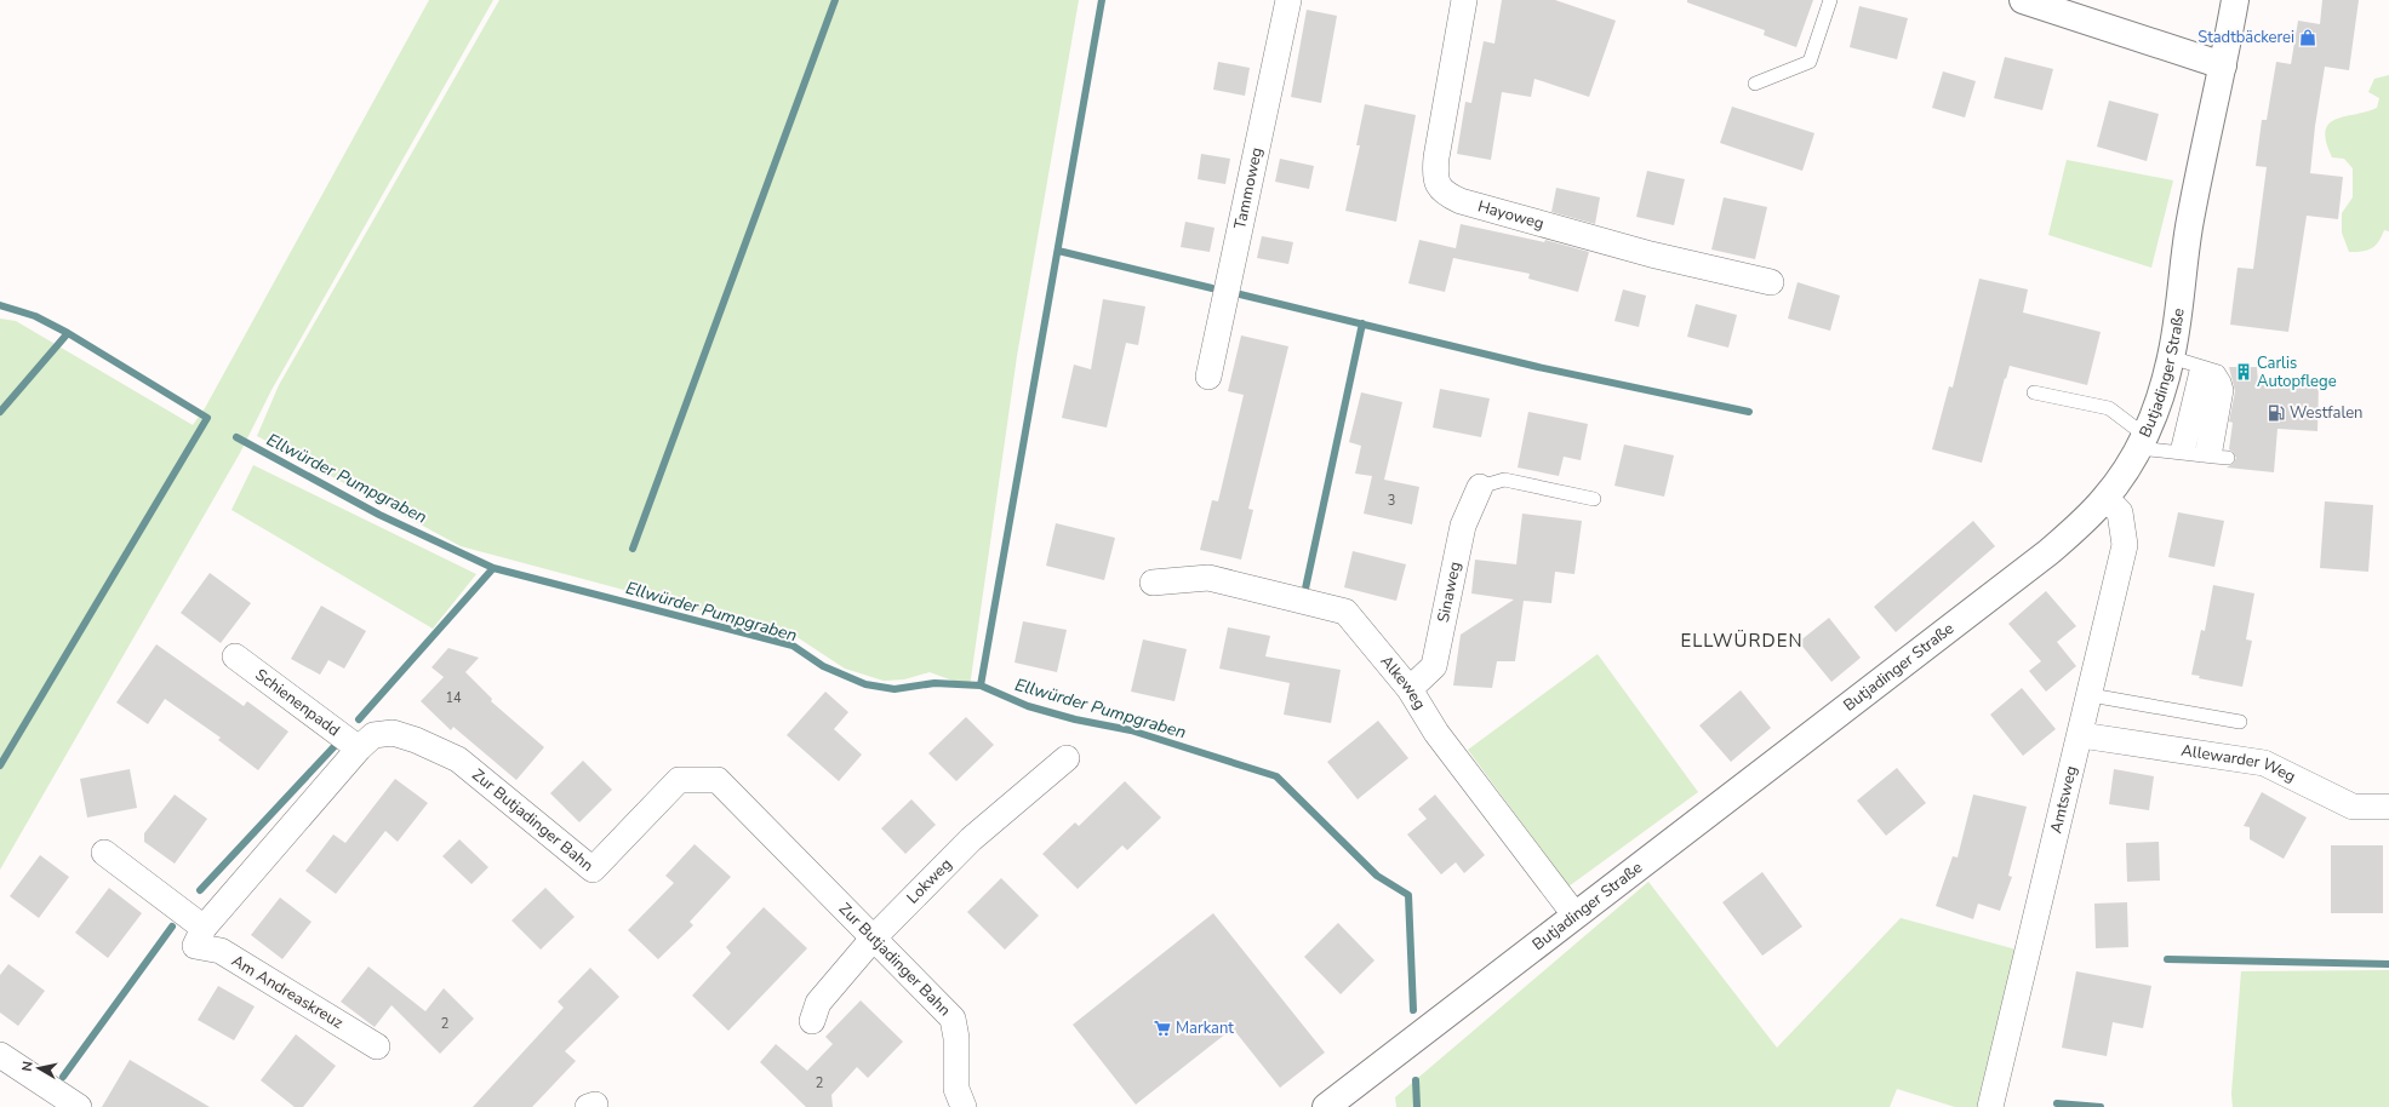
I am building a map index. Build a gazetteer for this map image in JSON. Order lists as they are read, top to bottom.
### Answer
{
  "streets": {
    "main road": ["Butjadinger Straße"],
    "street": [
      "Tammoweg",
      "Hayoweg",
      "Sinaweg",
      "Alkeweg",
      "Schienenpadd",
      "Allewarder Weg",
      "Amtsweg",
      "Zur Butjadinger Bahn",
      "Lokweg",
      "Am Andreaskreuz"
    ]
  },
  "crossings": [
    ["Butjadinger Straße", "Alkeweg"],
    ["Butjadinger Straße", "Amtsweg"],
    ["Sinaweg", "Alkeweg"],
    ["Schienenpadd", "Zur Butjadinger Bahn"],
    ["Allewarder Weg", "Amtsweg"],
    ["Zur Butjadinger Bahn", "Lokweg"],
    ["Zur Butjadinger Bahn", "Am Andreaskreuz"]
  ],
  "districts": ["ELLWÜRDEN"],
  "water": ["Ellwürder Pumpgraben"],
  "places": {
    "shop": ["Stadtbäckerei"],
    "building": ["Carlis Autopflege"],
    "fuel station": ["Westfalen"],
    "supermarket": ["Markant"]
  },
  "house_numbers": [
    "3",
    "14",
    "2",
    "2"
  ],
  "north": "left"
}
